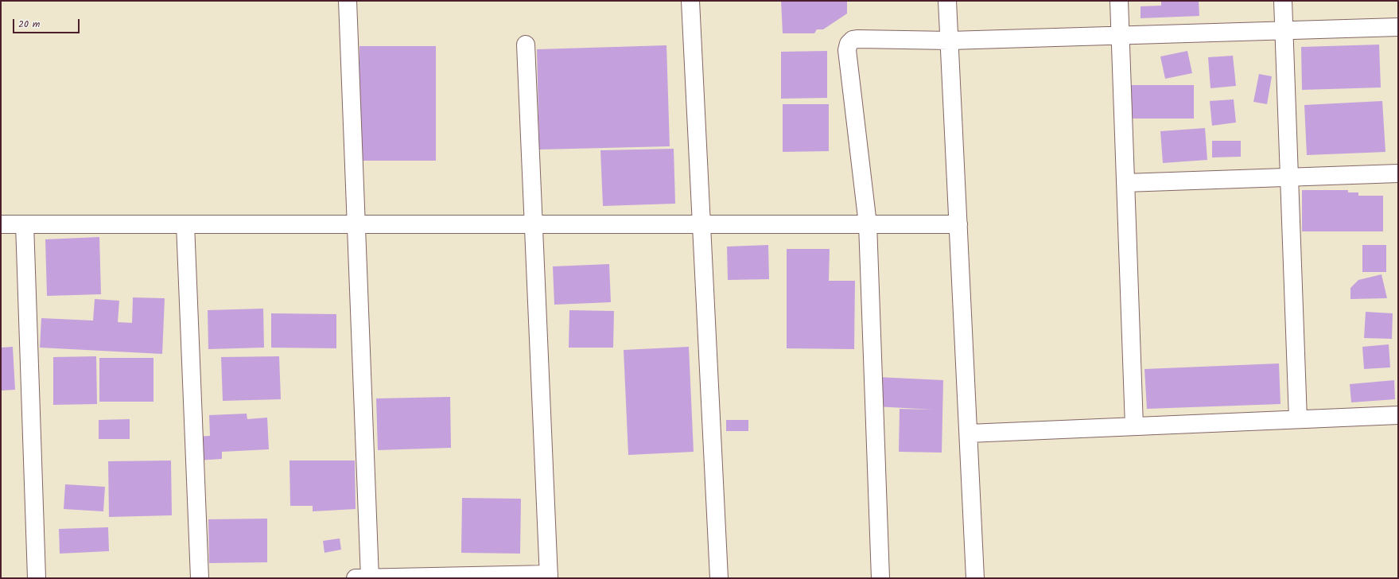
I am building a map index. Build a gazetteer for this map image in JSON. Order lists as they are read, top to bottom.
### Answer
{
  "scale_bar": "20 m"
}
